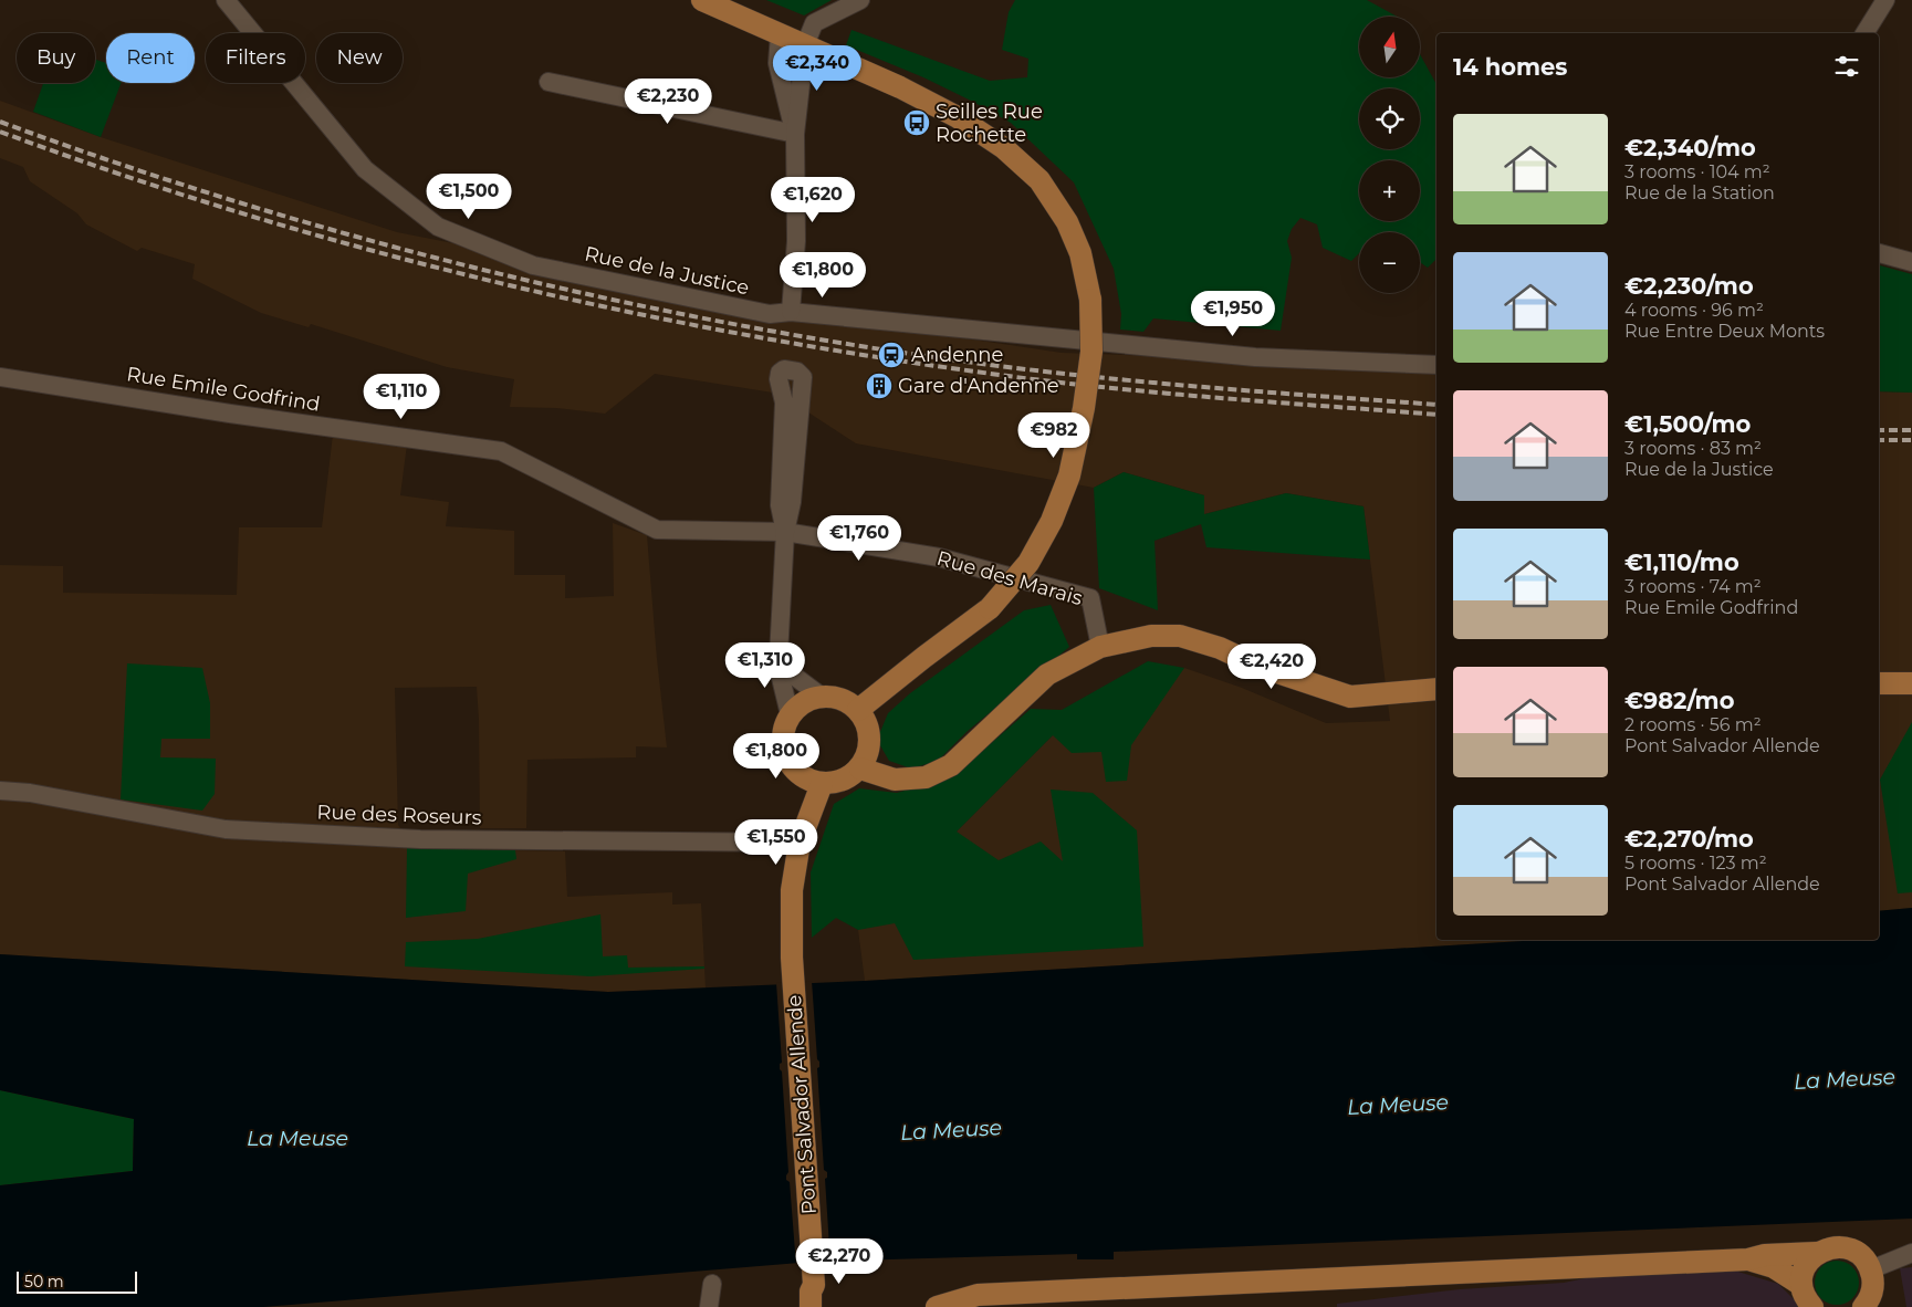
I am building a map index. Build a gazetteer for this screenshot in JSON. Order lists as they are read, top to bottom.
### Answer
{
  "streets": {
    "main road": ["Pont Salvador Allende"],
    "street": [
      "Rue de la Justice",
      "Rue Emile Godfrind",
      "Rue des Marais",
      "Rue des Roseurs"
    ]
  },
  "crossings": [
    ["Rue Emile Godfrind", "Rue des Marais"],
    ["Rue des Roseurs", "Pont Salvador Allende"]
  ],
  "water": ["La Meuse"],
  "places": {
    "bus stop": ["Seilles Rue Rochette"],
    "station": ["Andenne"],
    "building": ["Gare d'Andenne"]
  },
  "scale_bar": "50 m",
  "north": "top",
  "page": {
    "map_buttons": ["+", "−"],
    "chip": [
      "Buy",
      "Rent",
      "Filters",
      "New"
    ],
    "heading": "14 homes",
    "price": [
      "€2,340",
      "€2,230",
      "€1,500",
      "€1,620",
      "€1,800",
      "€1,950",
      "€1,110",
      "€982",
      "€1,760",
      "€1,310",
      "€2,420",
      "€1,800",
      "€1,550",
      "€2,270"
    ],
    "list": [
      {
        "name": "€2,340/mo",
        "note": "3 rooms · 104 m² · Rue de la Station"
      },
      {
        "name": "€2,230/mo",
        "note": "4 rooms · 96 m² · Rue Entre Deux Monts"
      },
      {
        "name": "€1,500/mo",
        "note": "3 rooms · 83 m² · Rue de la Justice"
      },
      {
        "name": "€1,110/mo",
        "note": "3 rooms · 74 m² · Rue Emile Godfrind"
      },
      {
        "name": "€982/mo",
        "note": "2 rooms · 56 m² · Pont Salvador Allende"
      },
      {
        "name": "€2,270/mo",
        "note": "5 rooms · 123 m² · Pont Salvador Allende"
      }
    ],
    "scale": "50 m"
  }
}
